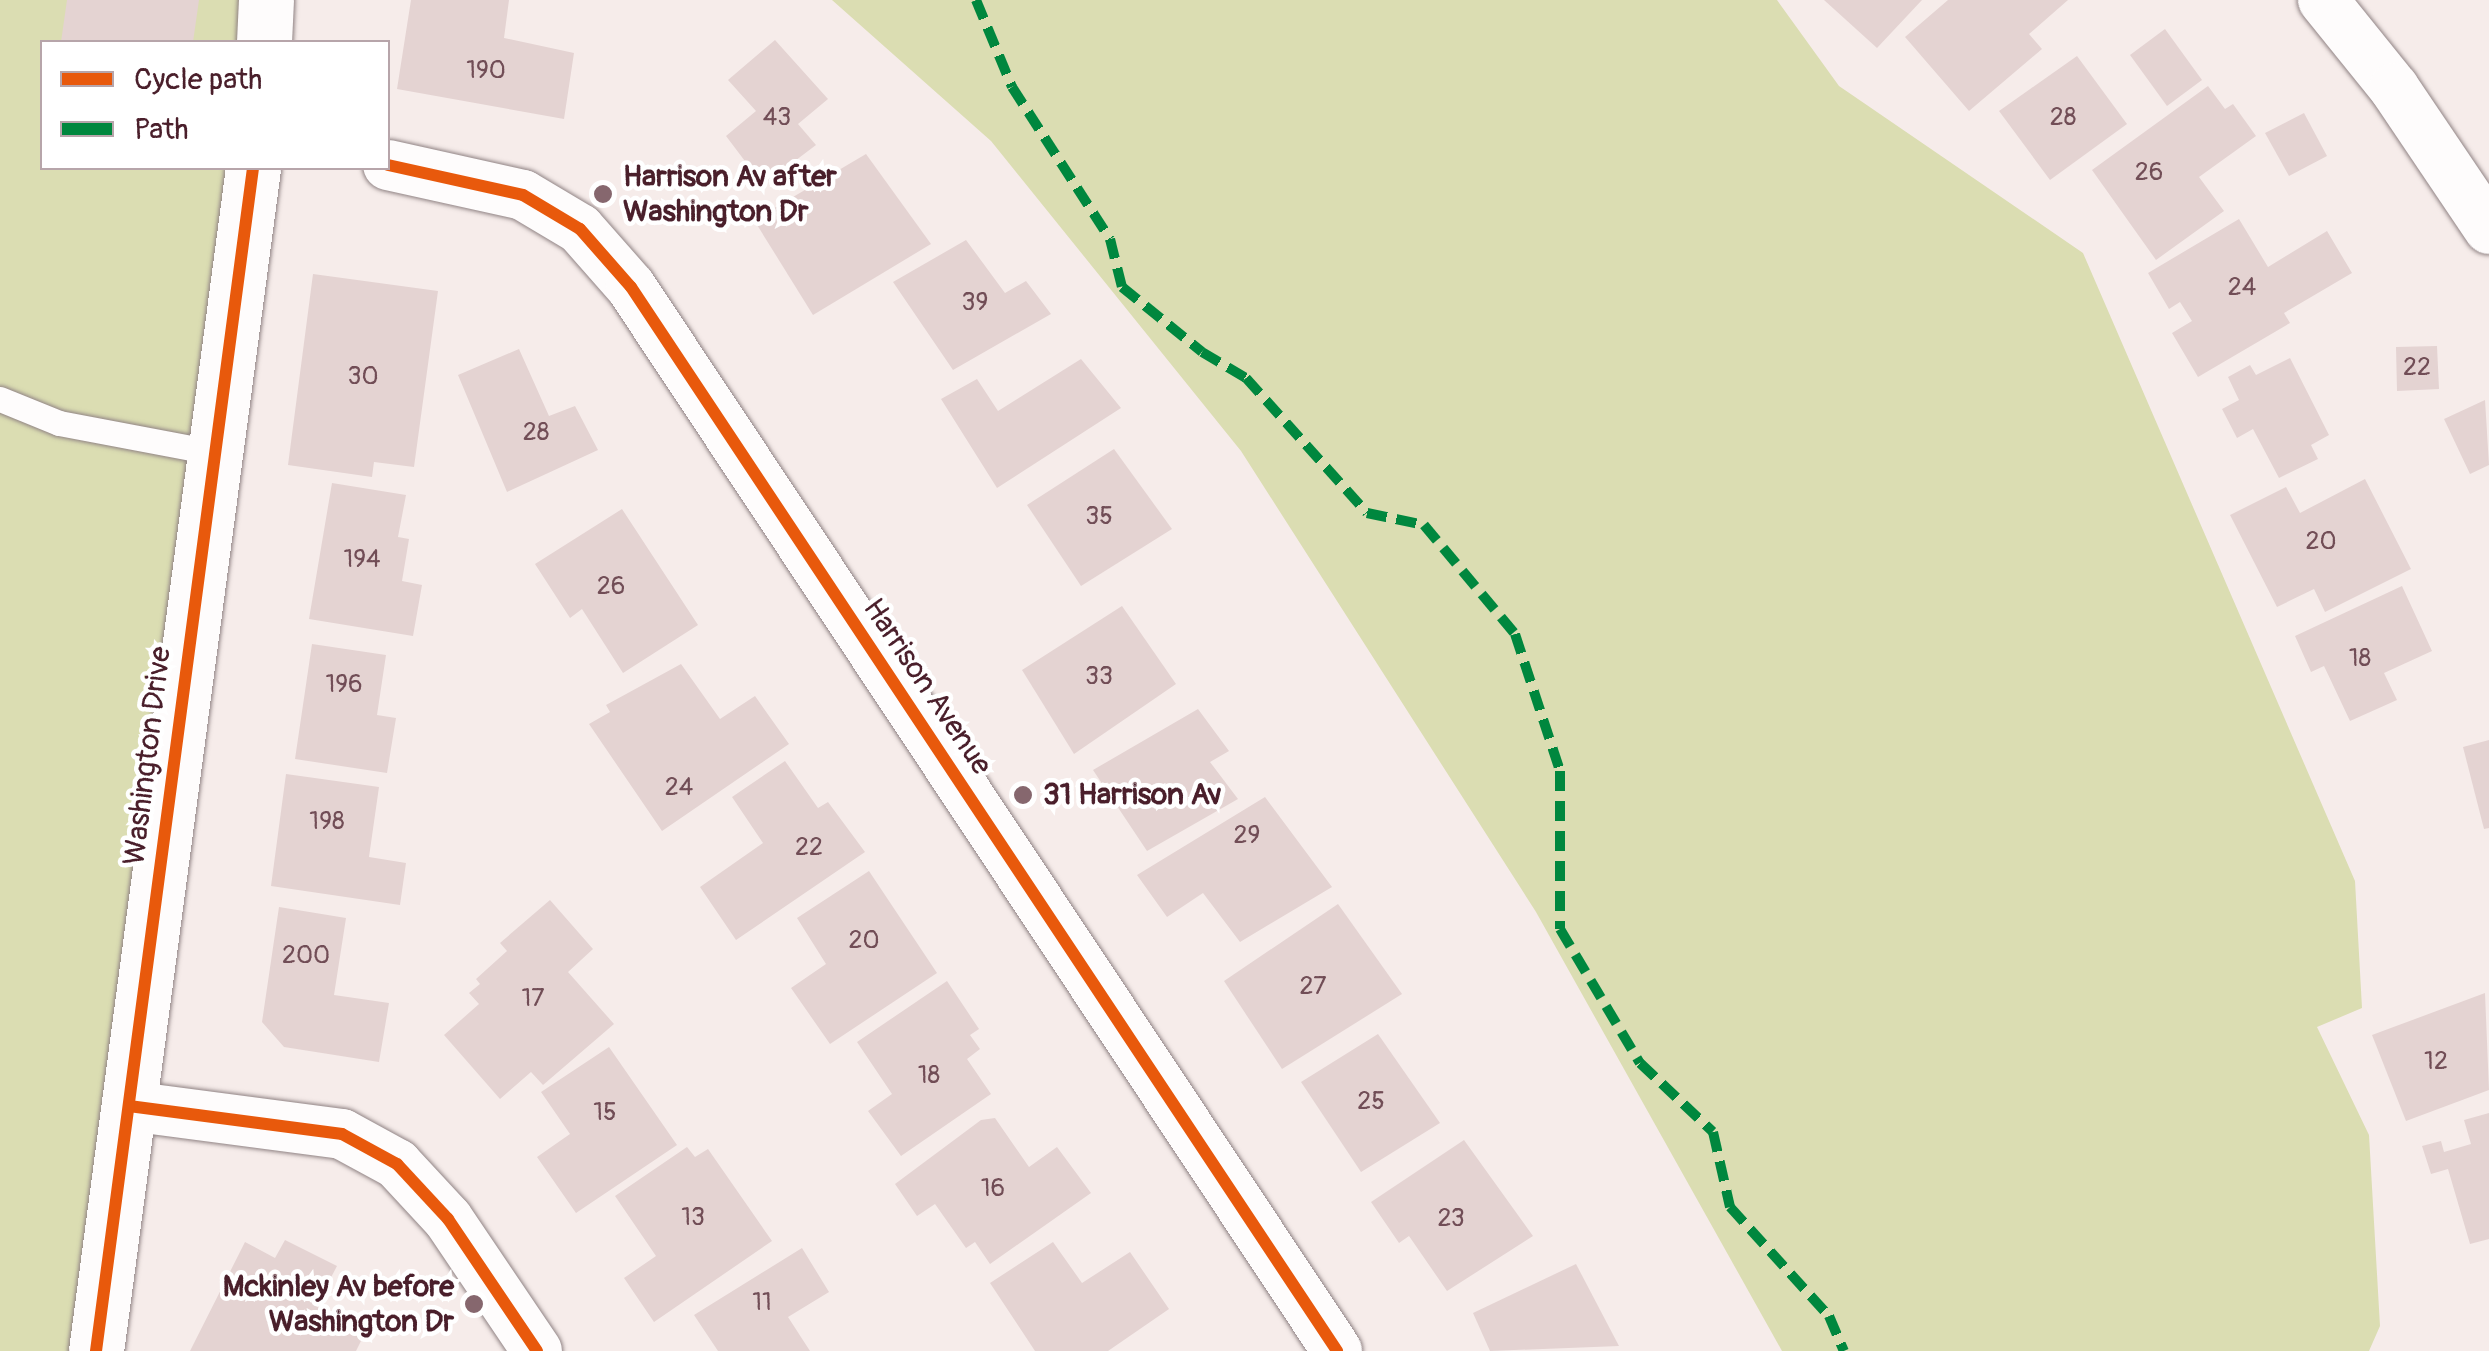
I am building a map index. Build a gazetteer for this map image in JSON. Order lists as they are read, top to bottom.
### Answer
{
  "streets": {
    "street": ["Harrison Avenue", "Washington Drive"]
  },
  "places": ["Harrison Av after Washington Dr", "31 Harrison Av", "Mckinley Av before Washington Dr"],
  "house_numbers": [
    "190",
    "43",
    "28",
    "26",
    "24",
    "39",
    "22",
    "30",
    "28",
    "35",
    "20",
    "194",
    "26",
    "18",
    "33",
    "196",
    "24",
    "198",
    "29",
    "22",
    "20",
    "200",
    "27",
    "17",
    "12",
    "18",
    "25",
    "15",
    "16",
    "13",
    "23",
    "11"
  ],
  "legend": ["Cycle path", "Path"]
}
